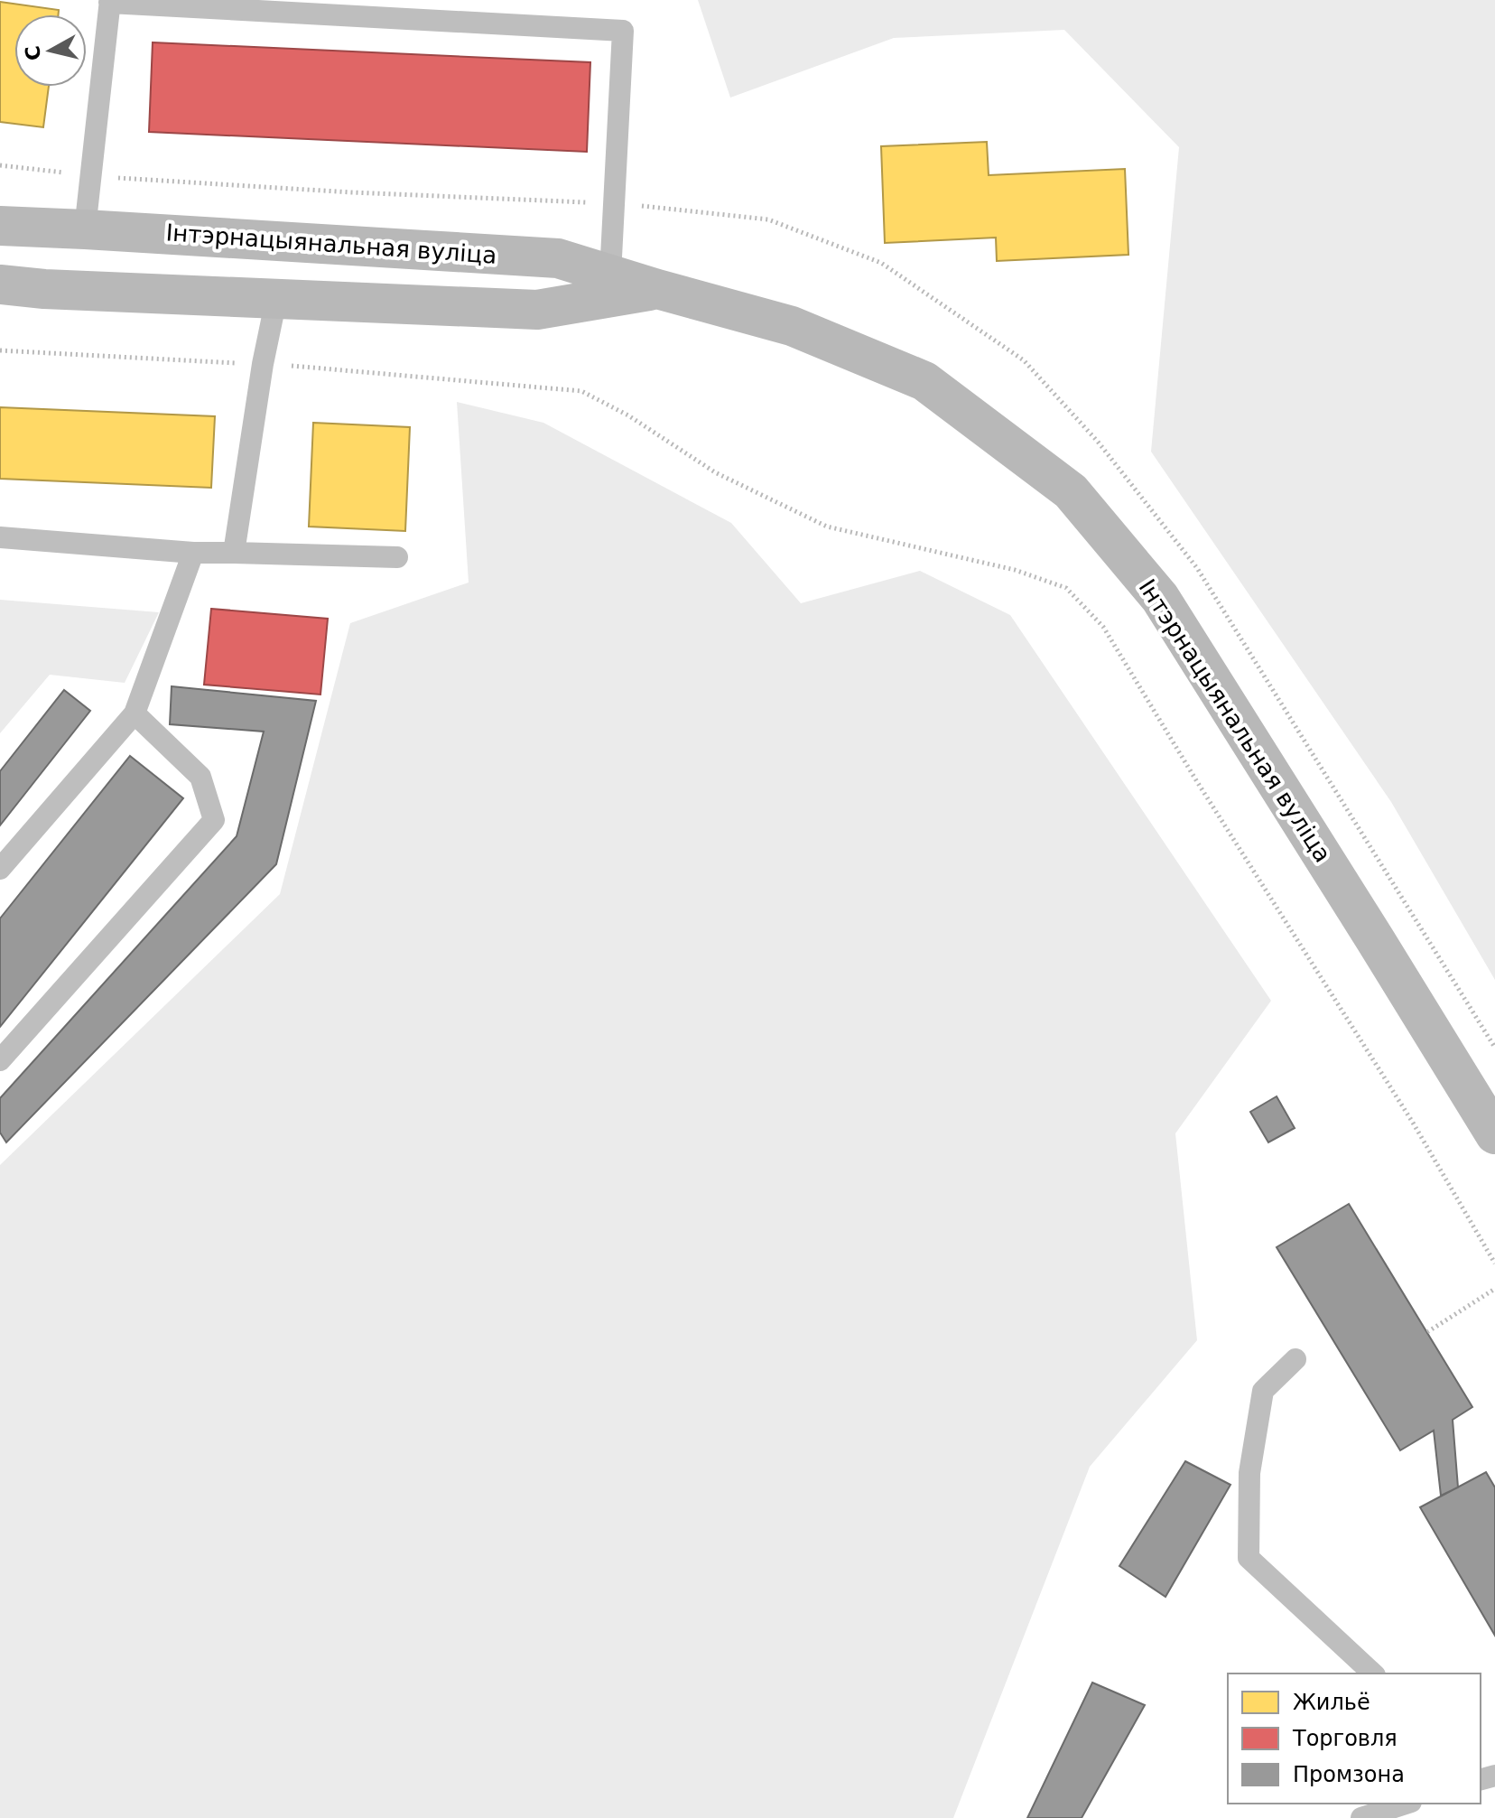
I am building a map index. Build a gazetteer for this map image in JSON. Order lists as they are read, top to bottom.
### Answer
{
  "streets": {
    "main road": ["Інтэрнацыянальная вуліца"]
  },
  "legend": ["Жильё", "Торговля", "Промзона"],
  "north": "left"
}
